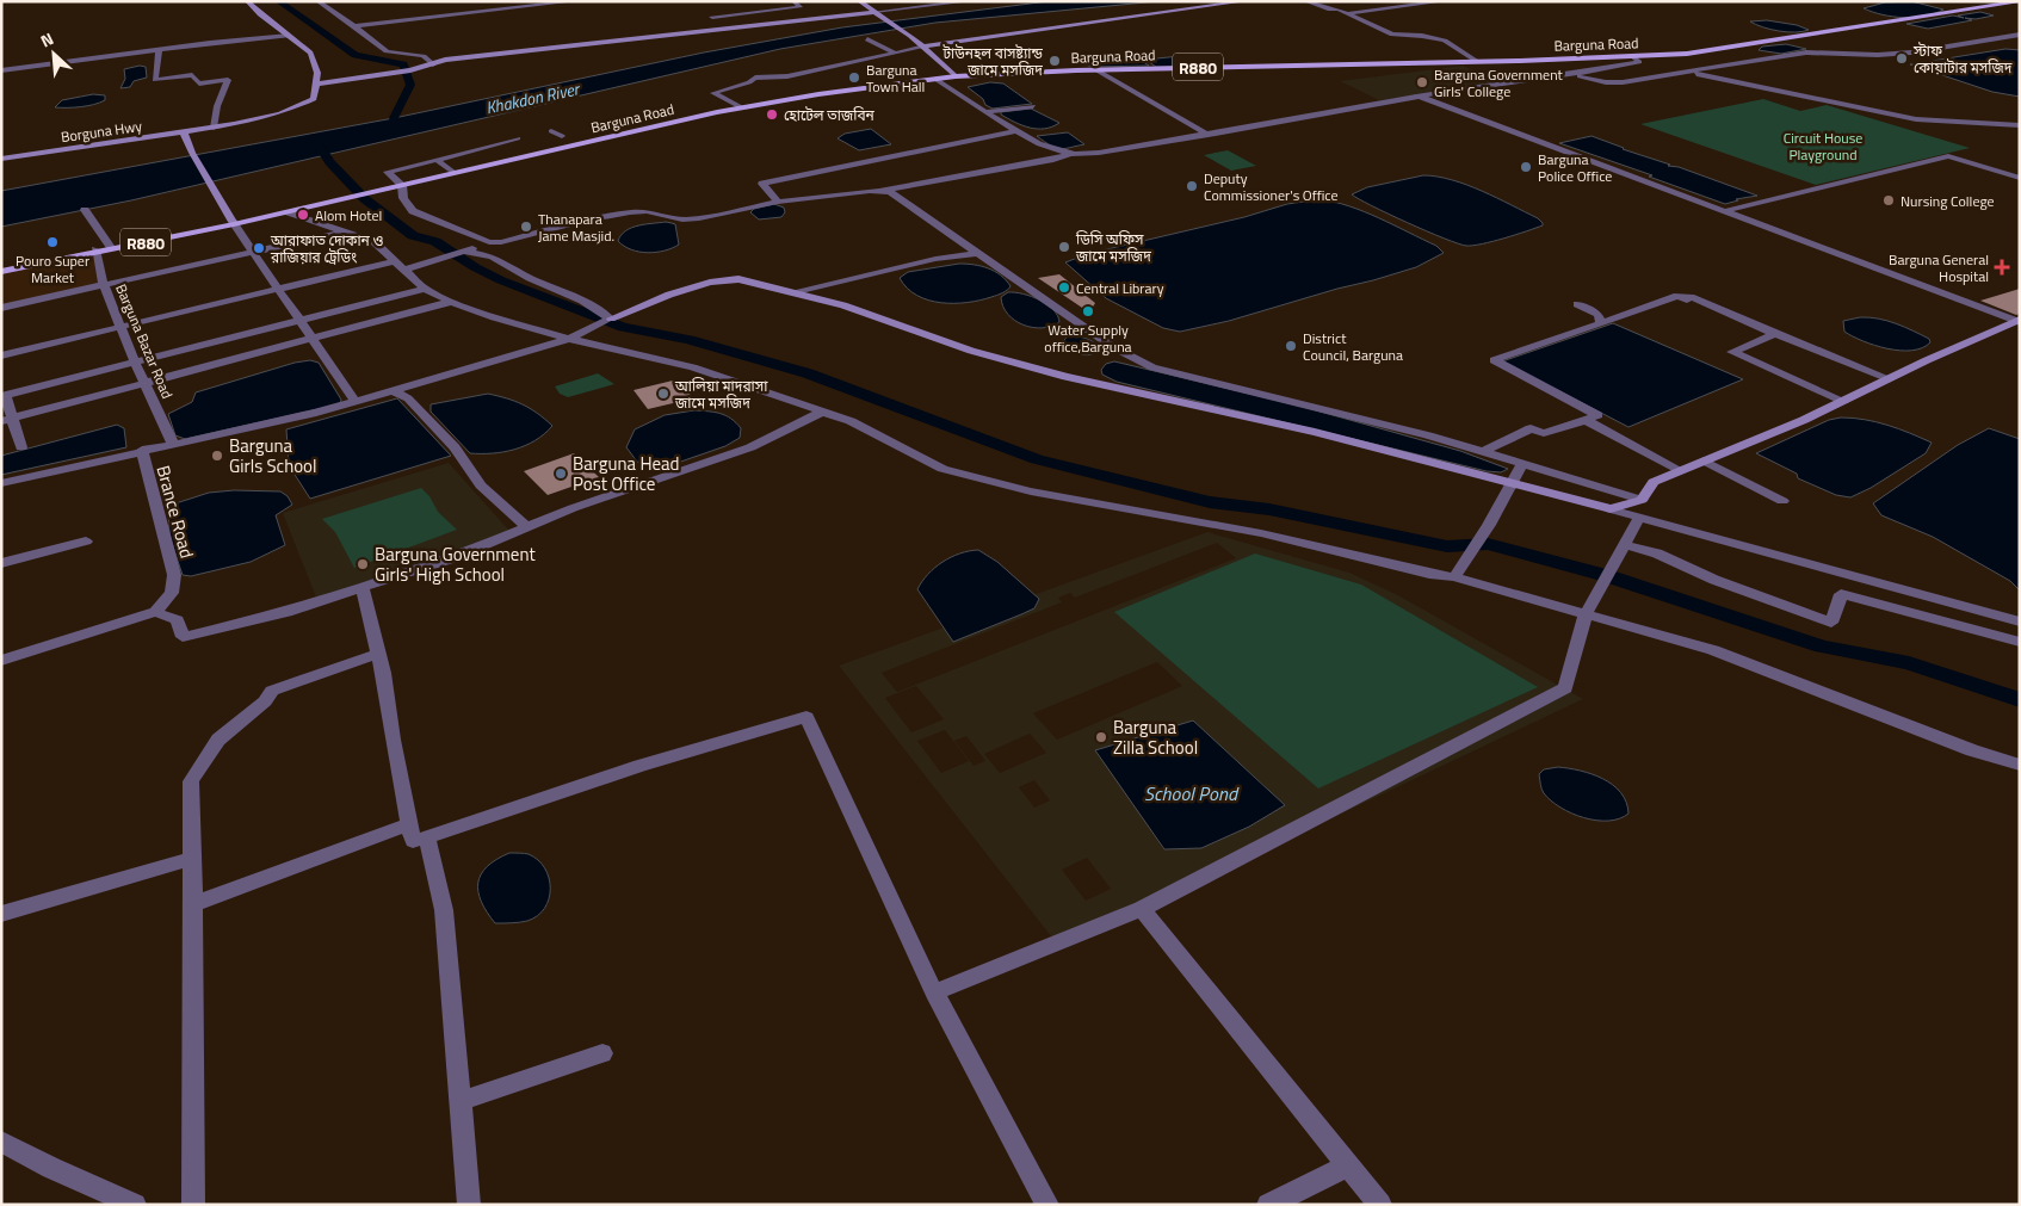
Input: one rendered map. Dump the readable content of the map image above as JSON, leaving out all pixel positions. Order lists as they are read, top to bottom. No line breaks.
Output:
{"streets":{"main road":["Barguna Road","R880"],"street":["Borguna Hwy","Barguna Bazar Road","Brance Road"]},"crossings":[["Barguna Road","Barguna Bazar Road"]],"water":["Khakdon River","School Pond"],"parks":["Circuit House Playground"],"places":{"other":["স্টাফ কোয়াটার মসজিদ","টাউনহল বাসষ্ট্যান্ড জামে মসজিদ","Barguna Town Hall","Barguna Government Girls' College","হোটেল তাজবিন","Barguna Police Office","Deputy Commissioner's Office","Nursing College","Alom Hotel","Thanapara Jame Masjid.","Pouro Super Market","ডিসি অফিস জামে মসজিদ","আরাফাত দোকান ও রাজিয়ার ট্রেডিং","Central Library","Water Supply office,Barguna","District Council, Barguna","আলিয়া মাদরাসা জামে মসজিদ","Barguna Girls School","Barguna Head Post Office","Barguna Government Girls' High School","Barguna Zilla School"],"health":["Barguna General Hospital"]},"north":"top left"}
